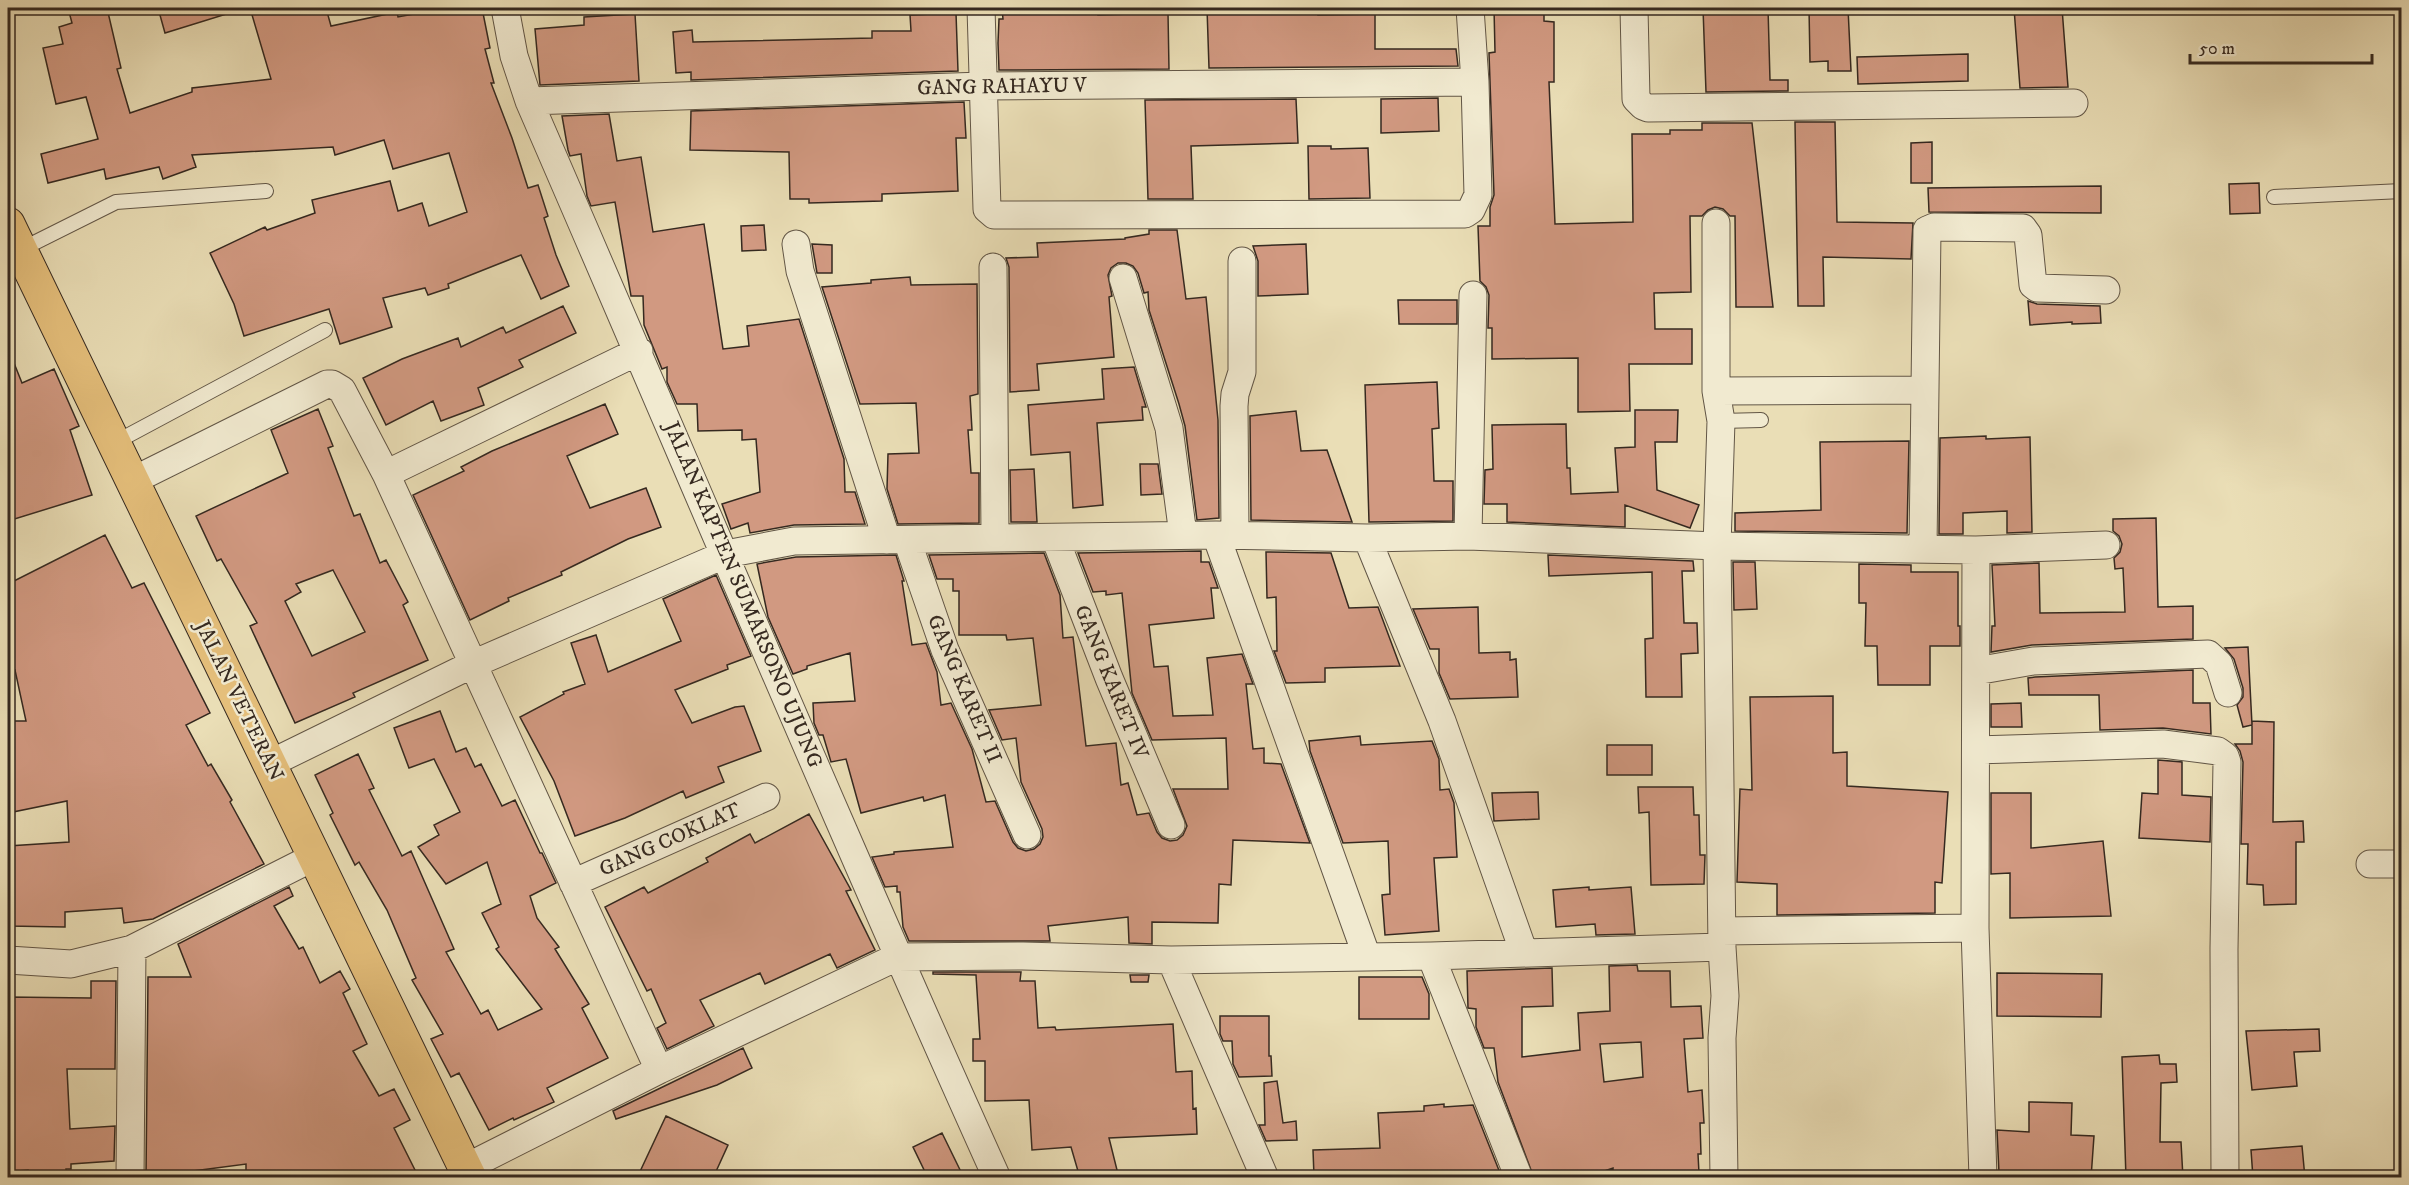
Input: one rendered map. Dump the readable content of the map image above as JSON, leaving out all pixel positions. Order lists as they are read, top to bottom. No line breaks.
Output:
{"streets":{"main road":["JALAN VETERAN"],"street":["GANG RAHAYU V","JALAN KAPTEN SUMARSONO UJUNG","GANG KARET IV","GANG KARET II","GANG COKLAT"]},"crossings":[["GANG RAHAYU V","JALAN KAPTEN SUMARSONO UJUNG"]],"scale_bar":"50 m"}
